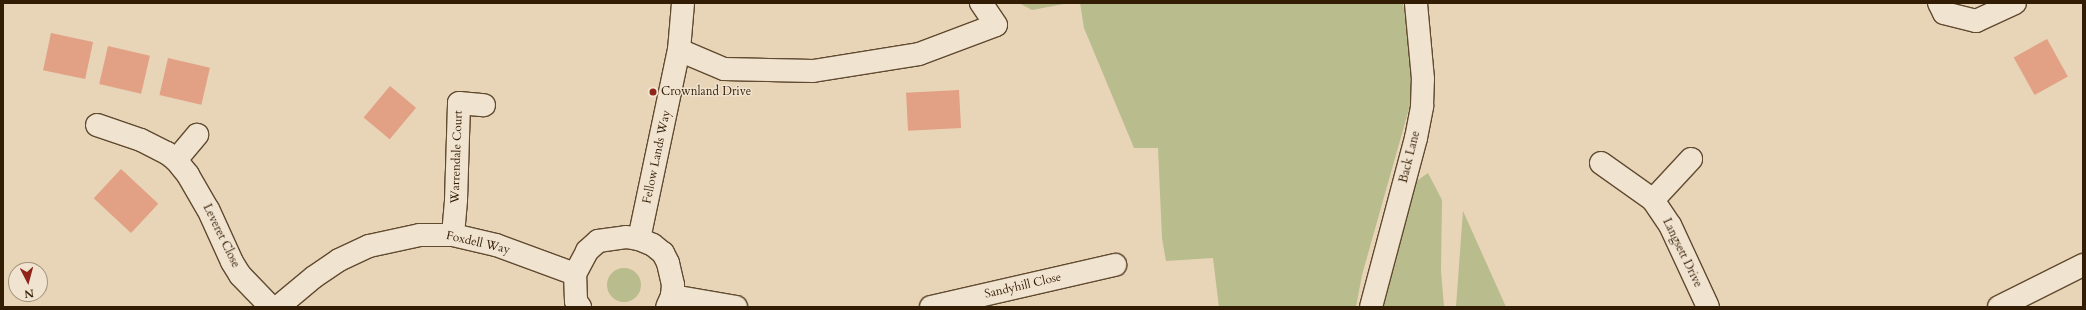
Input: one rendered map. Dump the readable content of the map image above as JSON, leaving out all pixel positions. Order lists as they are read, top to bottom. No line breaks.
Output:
{"streets":{"street":["Warrendale Court","Fellow Lands Way","Back Lane","Leveret Close","Foxdell Way","Langsett Drive","Sandyhill Close"]},"crossings":[["Warrendale Court","Foxdell Way"]],"places":["Crownland Drive"],"north":"bottom"}
